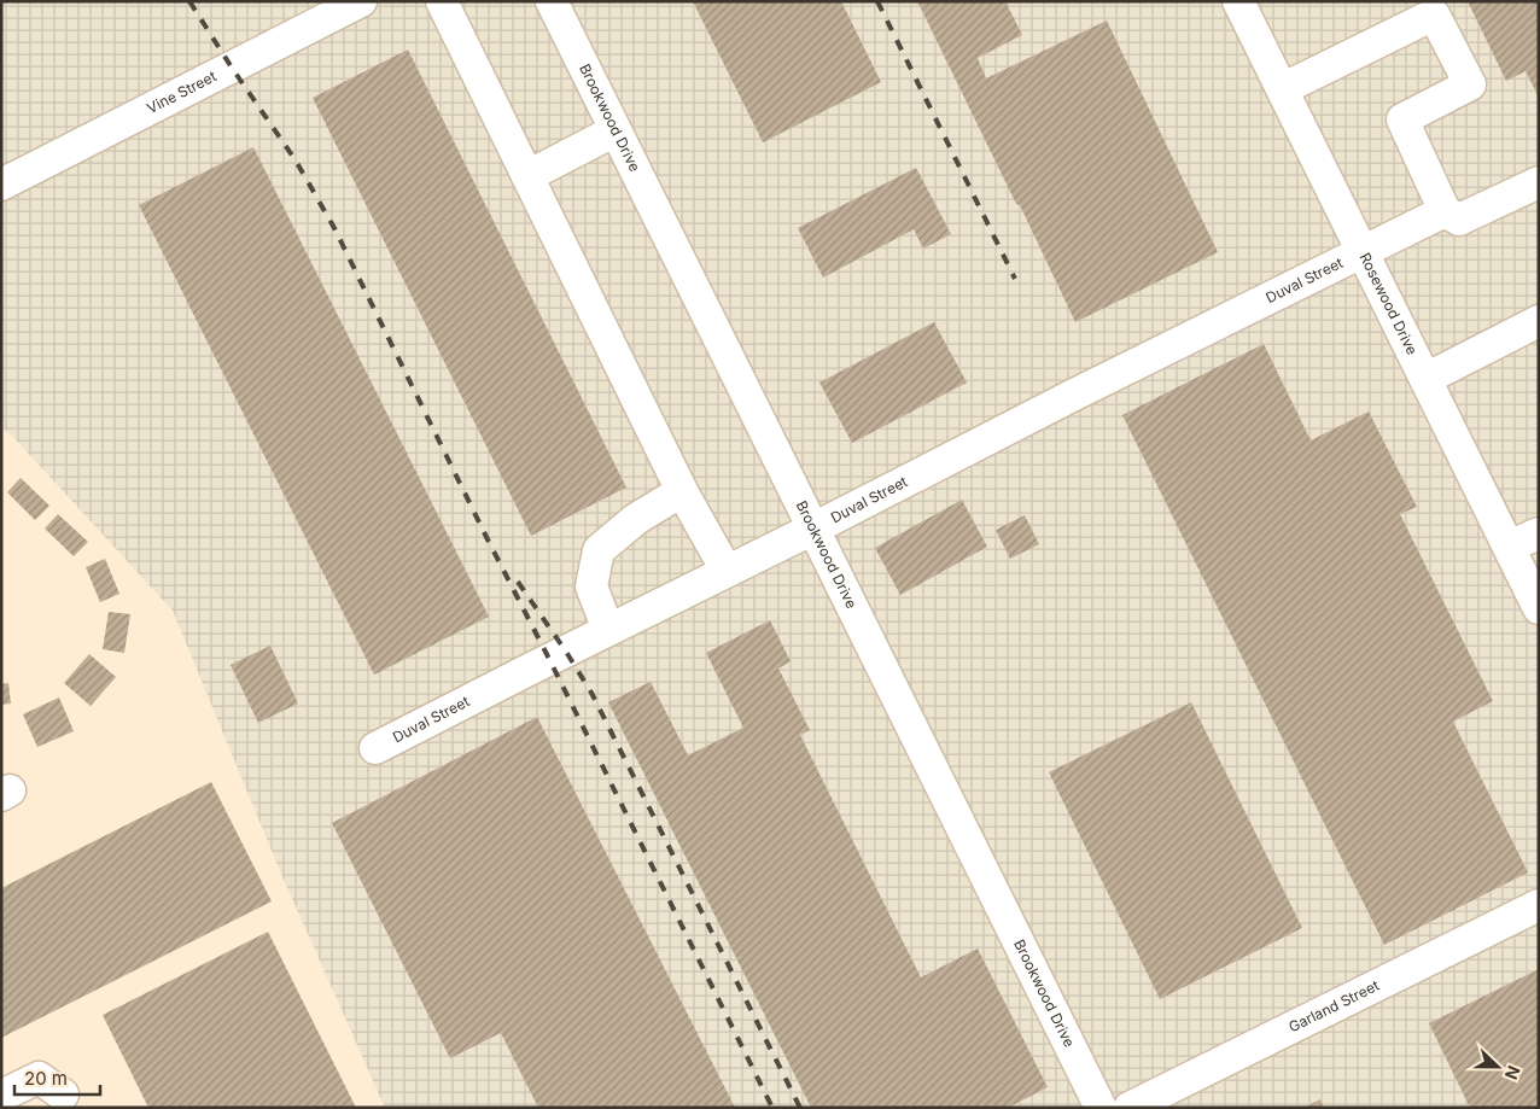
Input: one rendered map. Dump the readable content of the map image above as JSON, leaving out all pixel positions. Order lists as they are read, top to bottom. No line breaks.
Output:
{"streets":{"street":["Vine Street","Brookwood Drive","Duval Street","Rosewood Drive","Garland Street"]},"crossings":[["Brookwood Drive","Duval Street"],["Duval Street","Rosewood Drive"]],"scale_bar":"20 m","north":"right"}
